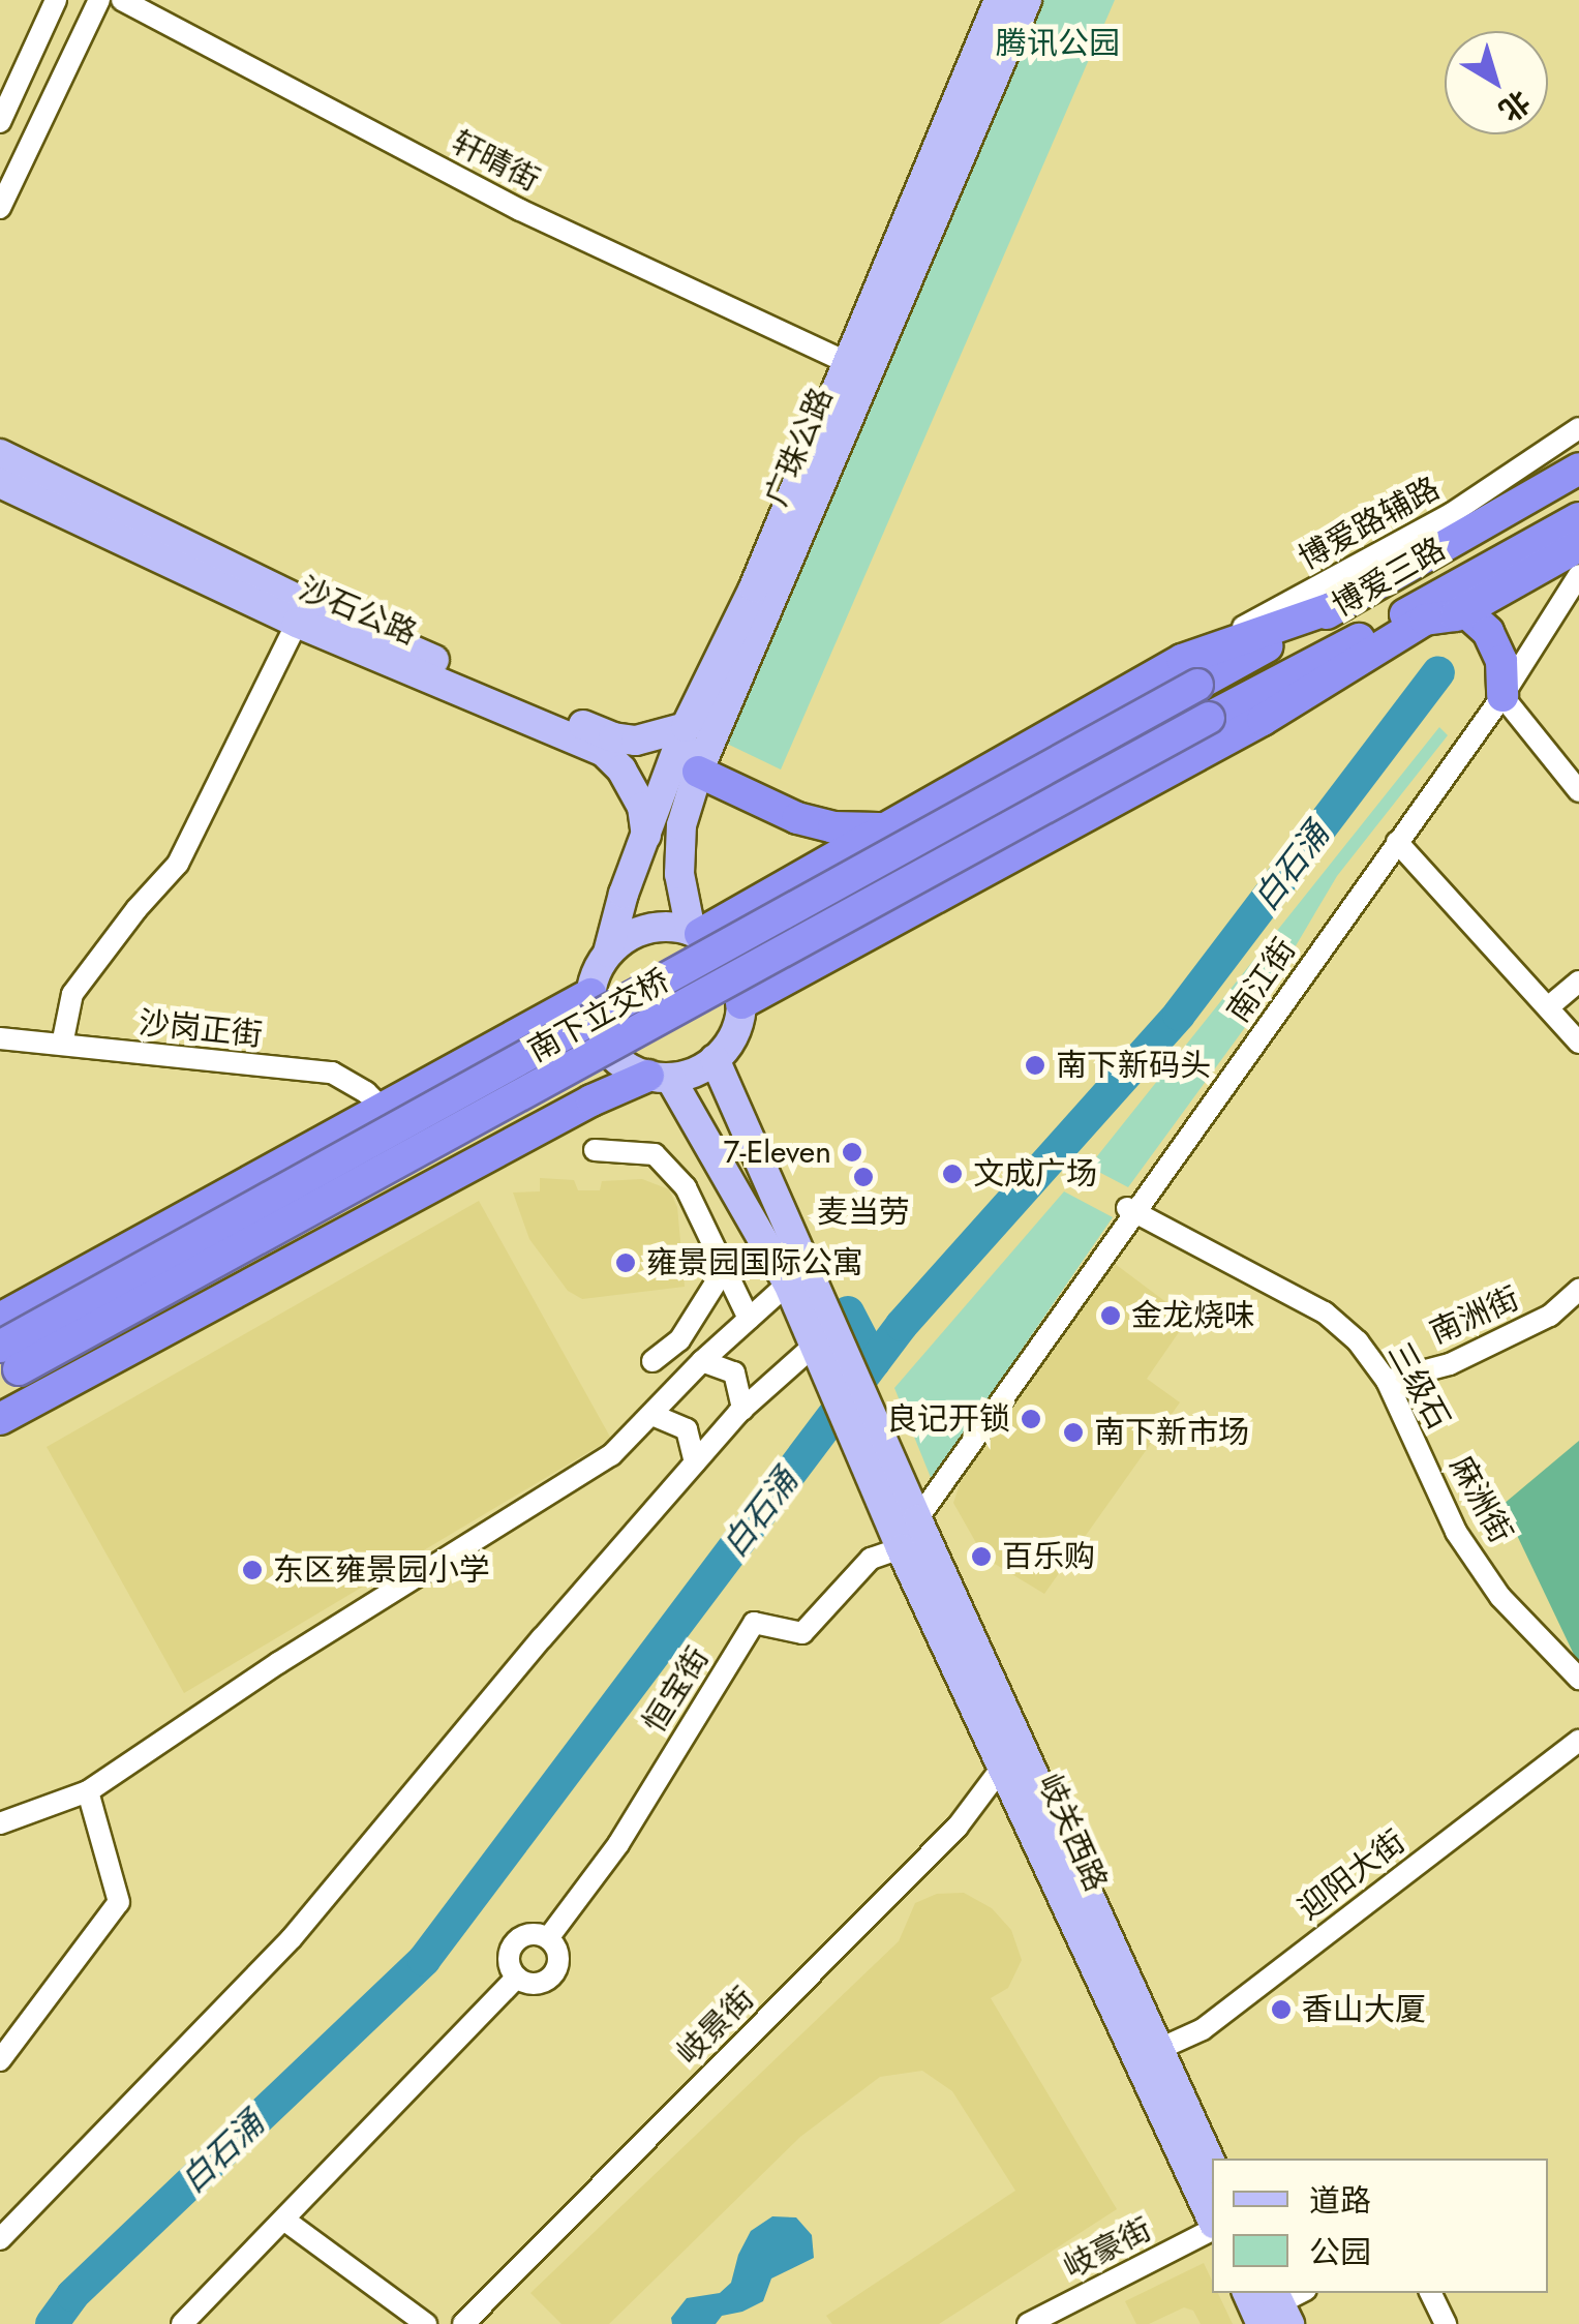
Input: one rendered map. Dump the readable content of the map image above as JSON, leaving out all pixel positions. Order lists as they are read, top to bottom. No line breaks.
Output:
{"streets":{"highway":["博爱三路","南下立交桥"],"main road":["广珠公路","沙石公路","岐关西路"],"street":["轩晴街","博爱路辅路","南江街","沙岗正街","南洲街","三级石","麻洲街","恒宝街","迎阳大街","岐景街","岐豪街"]},"crossings":[["轩晴街","广珠公路"],["广珠公路","沙石公路"],["博爱路辅路","博爱三路"],["博爱路辅路","南下立交桥"],["博爱三路","南下立交桥"],["南江街","三级石"],["南江街","岐关西路"],["南洲街","麻洲街"],["三级石","麻洲街"],["恒宝街","岐关西路"],["岐关西路","迎阳大街"],["岐关西路","岐景街"]],"water":["白石涌"],"parks":["腾讯公园"],"places":["南下新码头","7-Eleven","文成广场","麦当劳","雍景园国际公寓","金龙烧味","良记开锁","南下新市场","百乐购","东区雍景园小学","香山大厦"],"legend":["道路","公园"],"north":"bottom right"}
